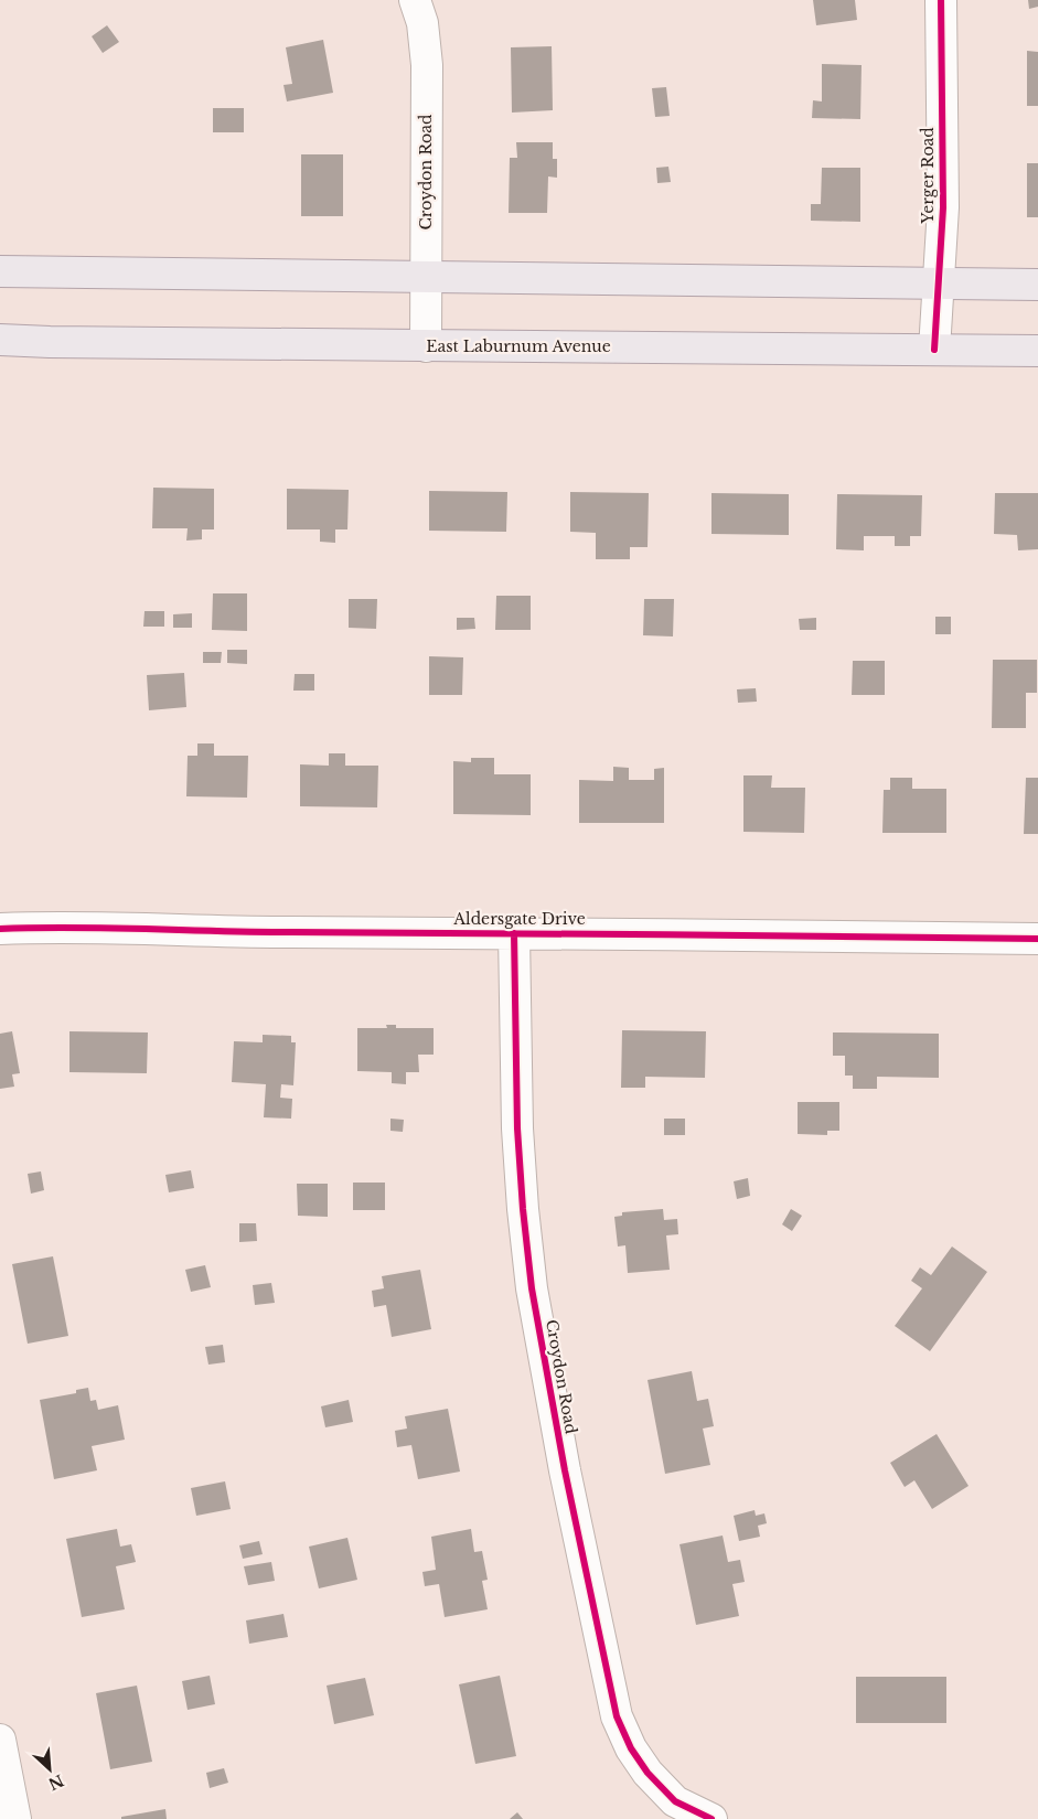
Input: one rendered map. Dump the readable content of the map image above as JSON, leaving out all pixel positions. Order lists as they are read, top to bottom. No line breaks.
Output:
{"streets":{"main road":["East Laburnum Avenue"],"street":["Croydon Road","Yerger Road","Aldersgate Drive"]},"crossings":[["Croydon Road","East Laburnum Avenue"],["Croydon Road","Aldersgate Drive"],["Yerger Road","East Laburnum Avenue"]],"north":"bottom right"}
